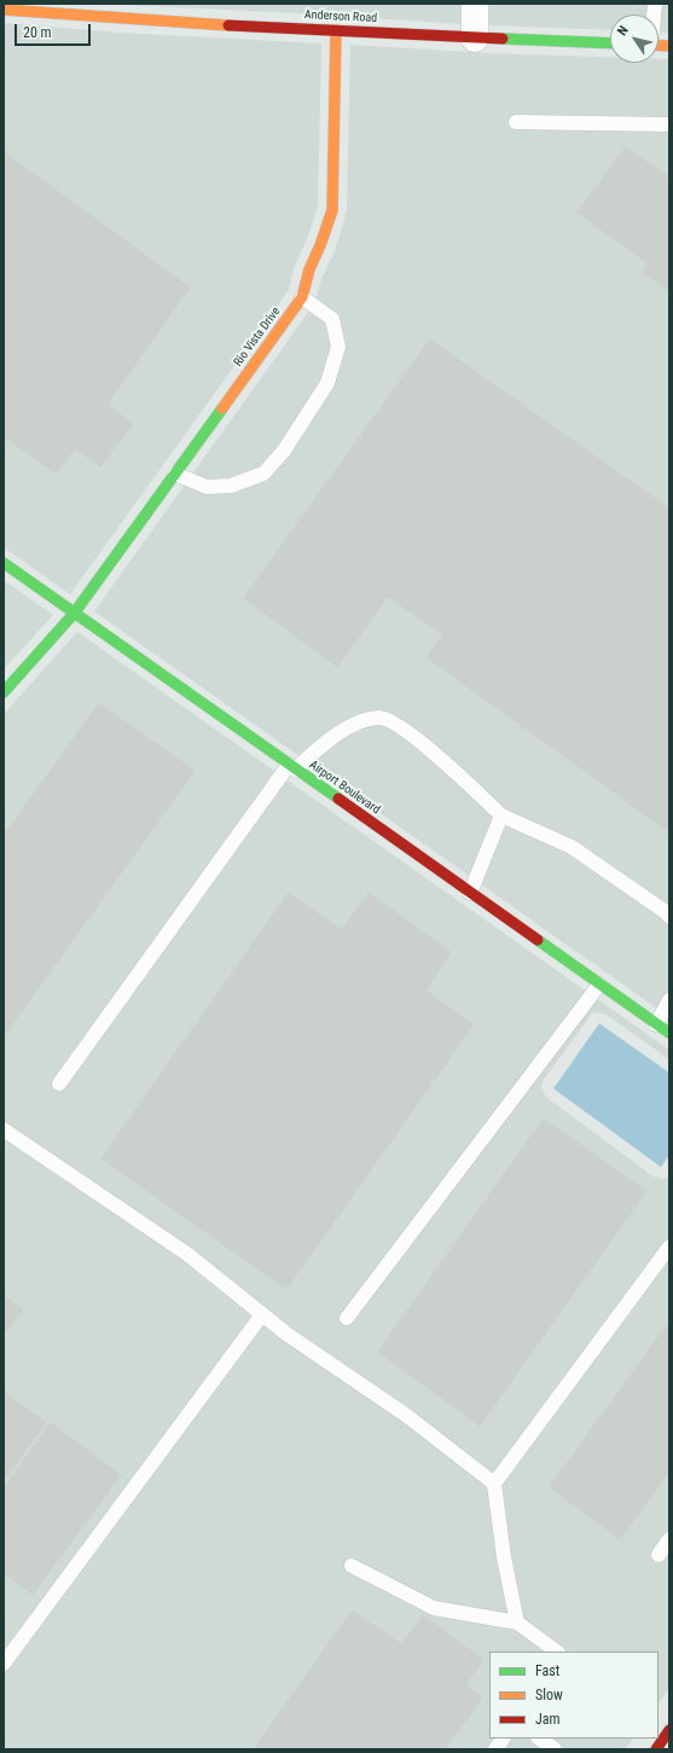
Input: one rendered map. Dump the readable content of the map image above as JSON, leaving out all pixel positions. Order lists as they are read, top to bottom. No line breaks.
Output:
{"streets":{"street":["Anderson Road","Rio Vista Drive","Airport Boulevard"]},"crossings":[["Anderson Road","Rio Vista Drive"],["Rio Vista Drive","Airport Boulevard"]],"legend":["Fast","Slow","Jam"],"scale_bar":"20 m","north":"top left"}
